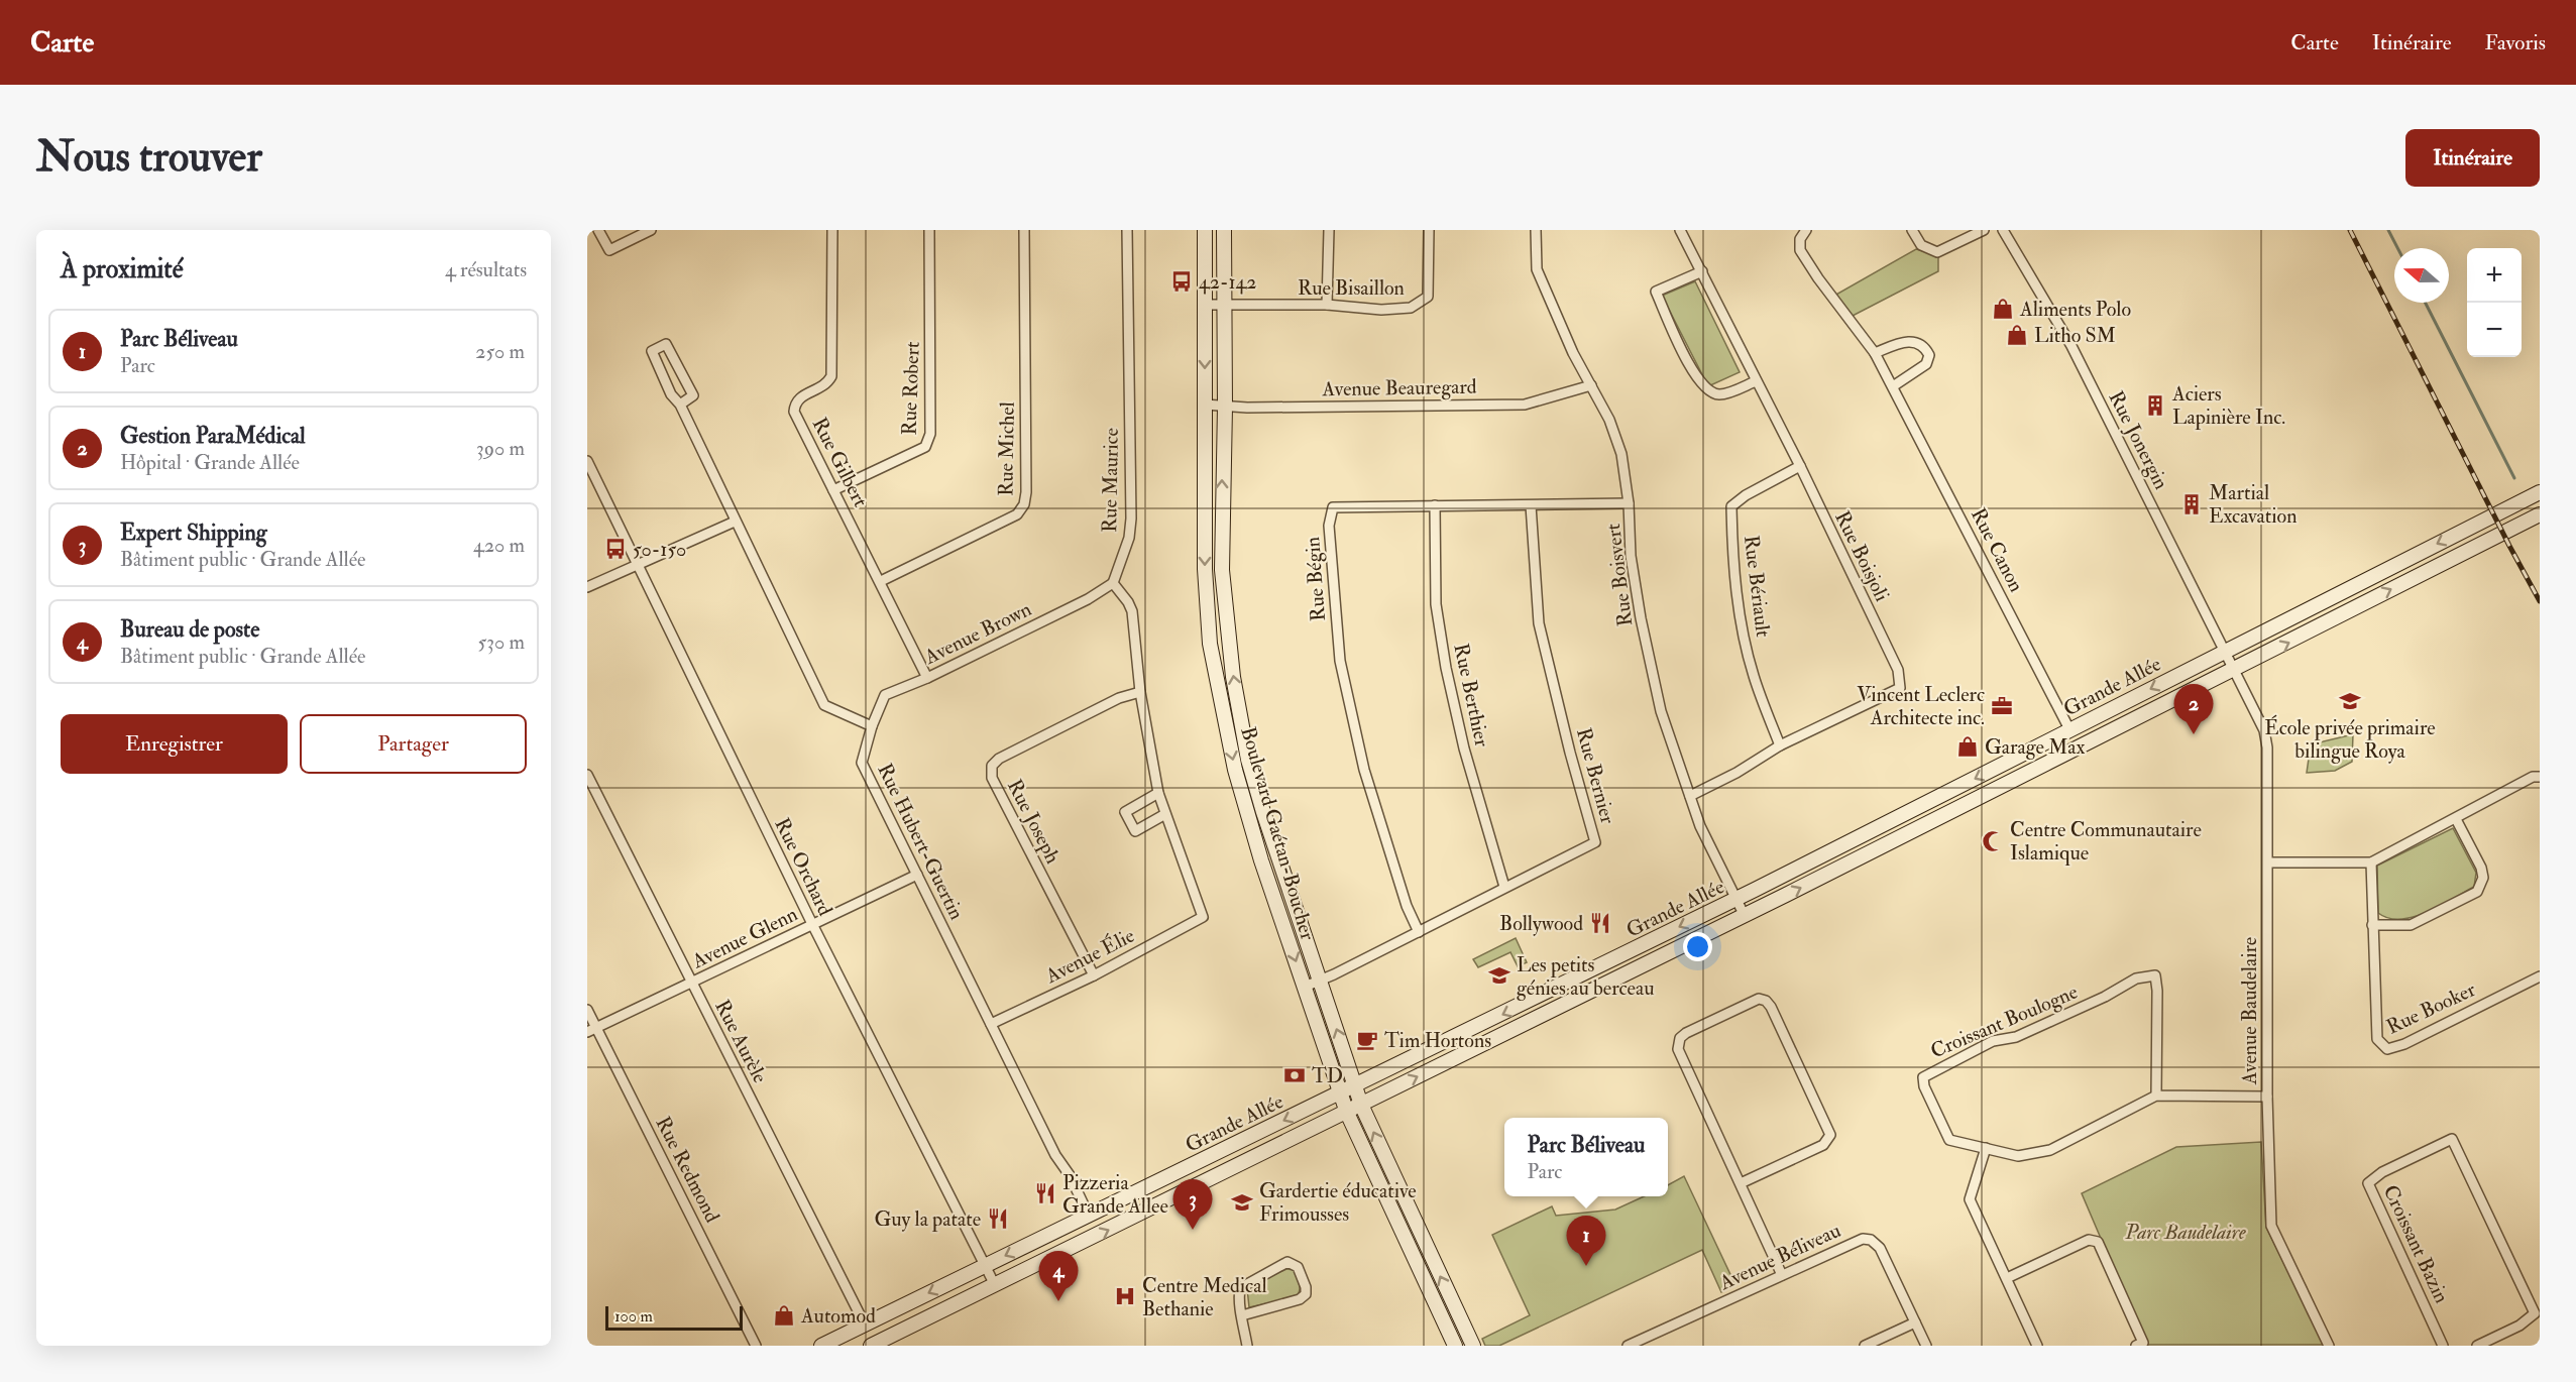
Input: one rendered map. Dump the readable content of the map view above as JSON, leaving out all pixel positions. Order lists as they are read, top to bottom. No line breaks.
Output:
{"streets":{"main road":["Grande Allée","Boulevard Gaétan-Boucher"],"street":["Rue Bisaillon","Avenue Beauregard","Rue Robert","Rue Jonergin","Rue Michel","Rue Gilbert","Rue Maurice","Rue Canon","Rue Boisjoli","Rue Boisvert","Rue Bégin","Rue Bériault","Avenue Brown","Rue Berthier","Rue Bernier","Rue Joseph","Rue Hubert-Guertin","Rue Orchard","Avenue Glenn","Avenue Élie","Rue Booker","Avenue Baudelaire","Croissant Boulogne","Rue Aurèle","Rue Redmond","Croissant Bazin","Avenue Béliveau"]},"crossings":[["Rue Bisaillon","Boulevard Gaétan-Boucher"],["Avenue Beauregard","Rue Boisvert"],["Avenue Beauregard","Boulevard Gaétan-Boucher"],["Rue Robert","Rue Gilbert"],["Rue Jonergin","Grande Allée"],["Rue Jonergin","Avenue Baudelaire"],["Rue Michel","Rue Gilbert"],["Rue Gilbert","Avenue Brown"],["Rue Maurice","Avenue Brown"],["Rue Canon","Grande Allée"],["Rue Boisjoli","Rue Boisvert"],["Rue Boisjoli","Rue Bériault"],["Rue Boisvert","Rue Bégin"],["Rue Boisvert","Grande Allée"],["Rue Bégin","Rue Berthier"],["Rue Bégin","Rue Bernier"],["Avenue Brown","Rue Hubert-Guertin"],["Grande Allée","Boulevard Gaétan-Boucher"],["Grande Allée","Rue Hubert-Guertin"],["Grande Allée","Rue Orchard"],["Grande Allée","Avenue Baudelaire"],["Grande Allée","Rue Aurèle"],["Rue Berthier","Rue Bernier"],["Rue Bernier","Boulevard Gaétan-Boucher"],["Rue Joseph","Avenue Élie"],["Rue Hubert-Guertin","Avenue Glenn"],["Rue Hubert-Guertin","Avenue Élie"],["Rue Orchard","Avenue Glenn"],["Avenue Glenn","Rue Aurèle"],["Avenue Glenn","Rue Redmond"],["Avenue Baudelaire","Croissant Boulogne"]],"parks":["Parc Baudelaire"],"places":{"bus stop":["42-142","50-150"],"shop":["Aliments Polo","Litho SM","Garage Max","Automod"],"building":["Aciers Lapinière Inc.","Martial Excavation"],"school or university":["École privée primaire bilingue Roya","Les petits génies au berceau","Gardertie éducative Frimousses"],"office":["Vincent Leclerc Architecte inc."],"mosque":["Centre Communautaire Islamique"],"restaurant":["Bollywood","Pizzeria Grande Allee","Guy la patate"],"cafe":["Tim Hortons"],"bank":["TD"],"hospital":["Centre Medical Bethanie"]},"scale_bar":"100 m","north":"left","page":{"header":"Carte","nav":["Carte","Itinéraire","Favoris"],"buttons":["Itinéraire",["Enregistrer","Partager"]],"title":"Nous trouver","heading":["À proximité","4 résultats"],"map_buttons":["+","−"],"list":[{"mark":"1","name":"Parc Béliveau","note":"Parc","value":"250 m"},{"mark":"2","name":"Gestion ParaMédical","note":"Hôpital · Grande Allée","value":"390 m"},{"mark":"3","name":"Expert Shipping","note":"Bâtiment public · Grande Allée","value":"420 m"},{"mark":"4","name":"Bureau de poste","note":"Bâtiment public · Grande Allée","value":"530 m"}],"pins":["2","3","1","4"],"popup":["Parc Béliveau","Parc"],"scale":"100 m"}}
